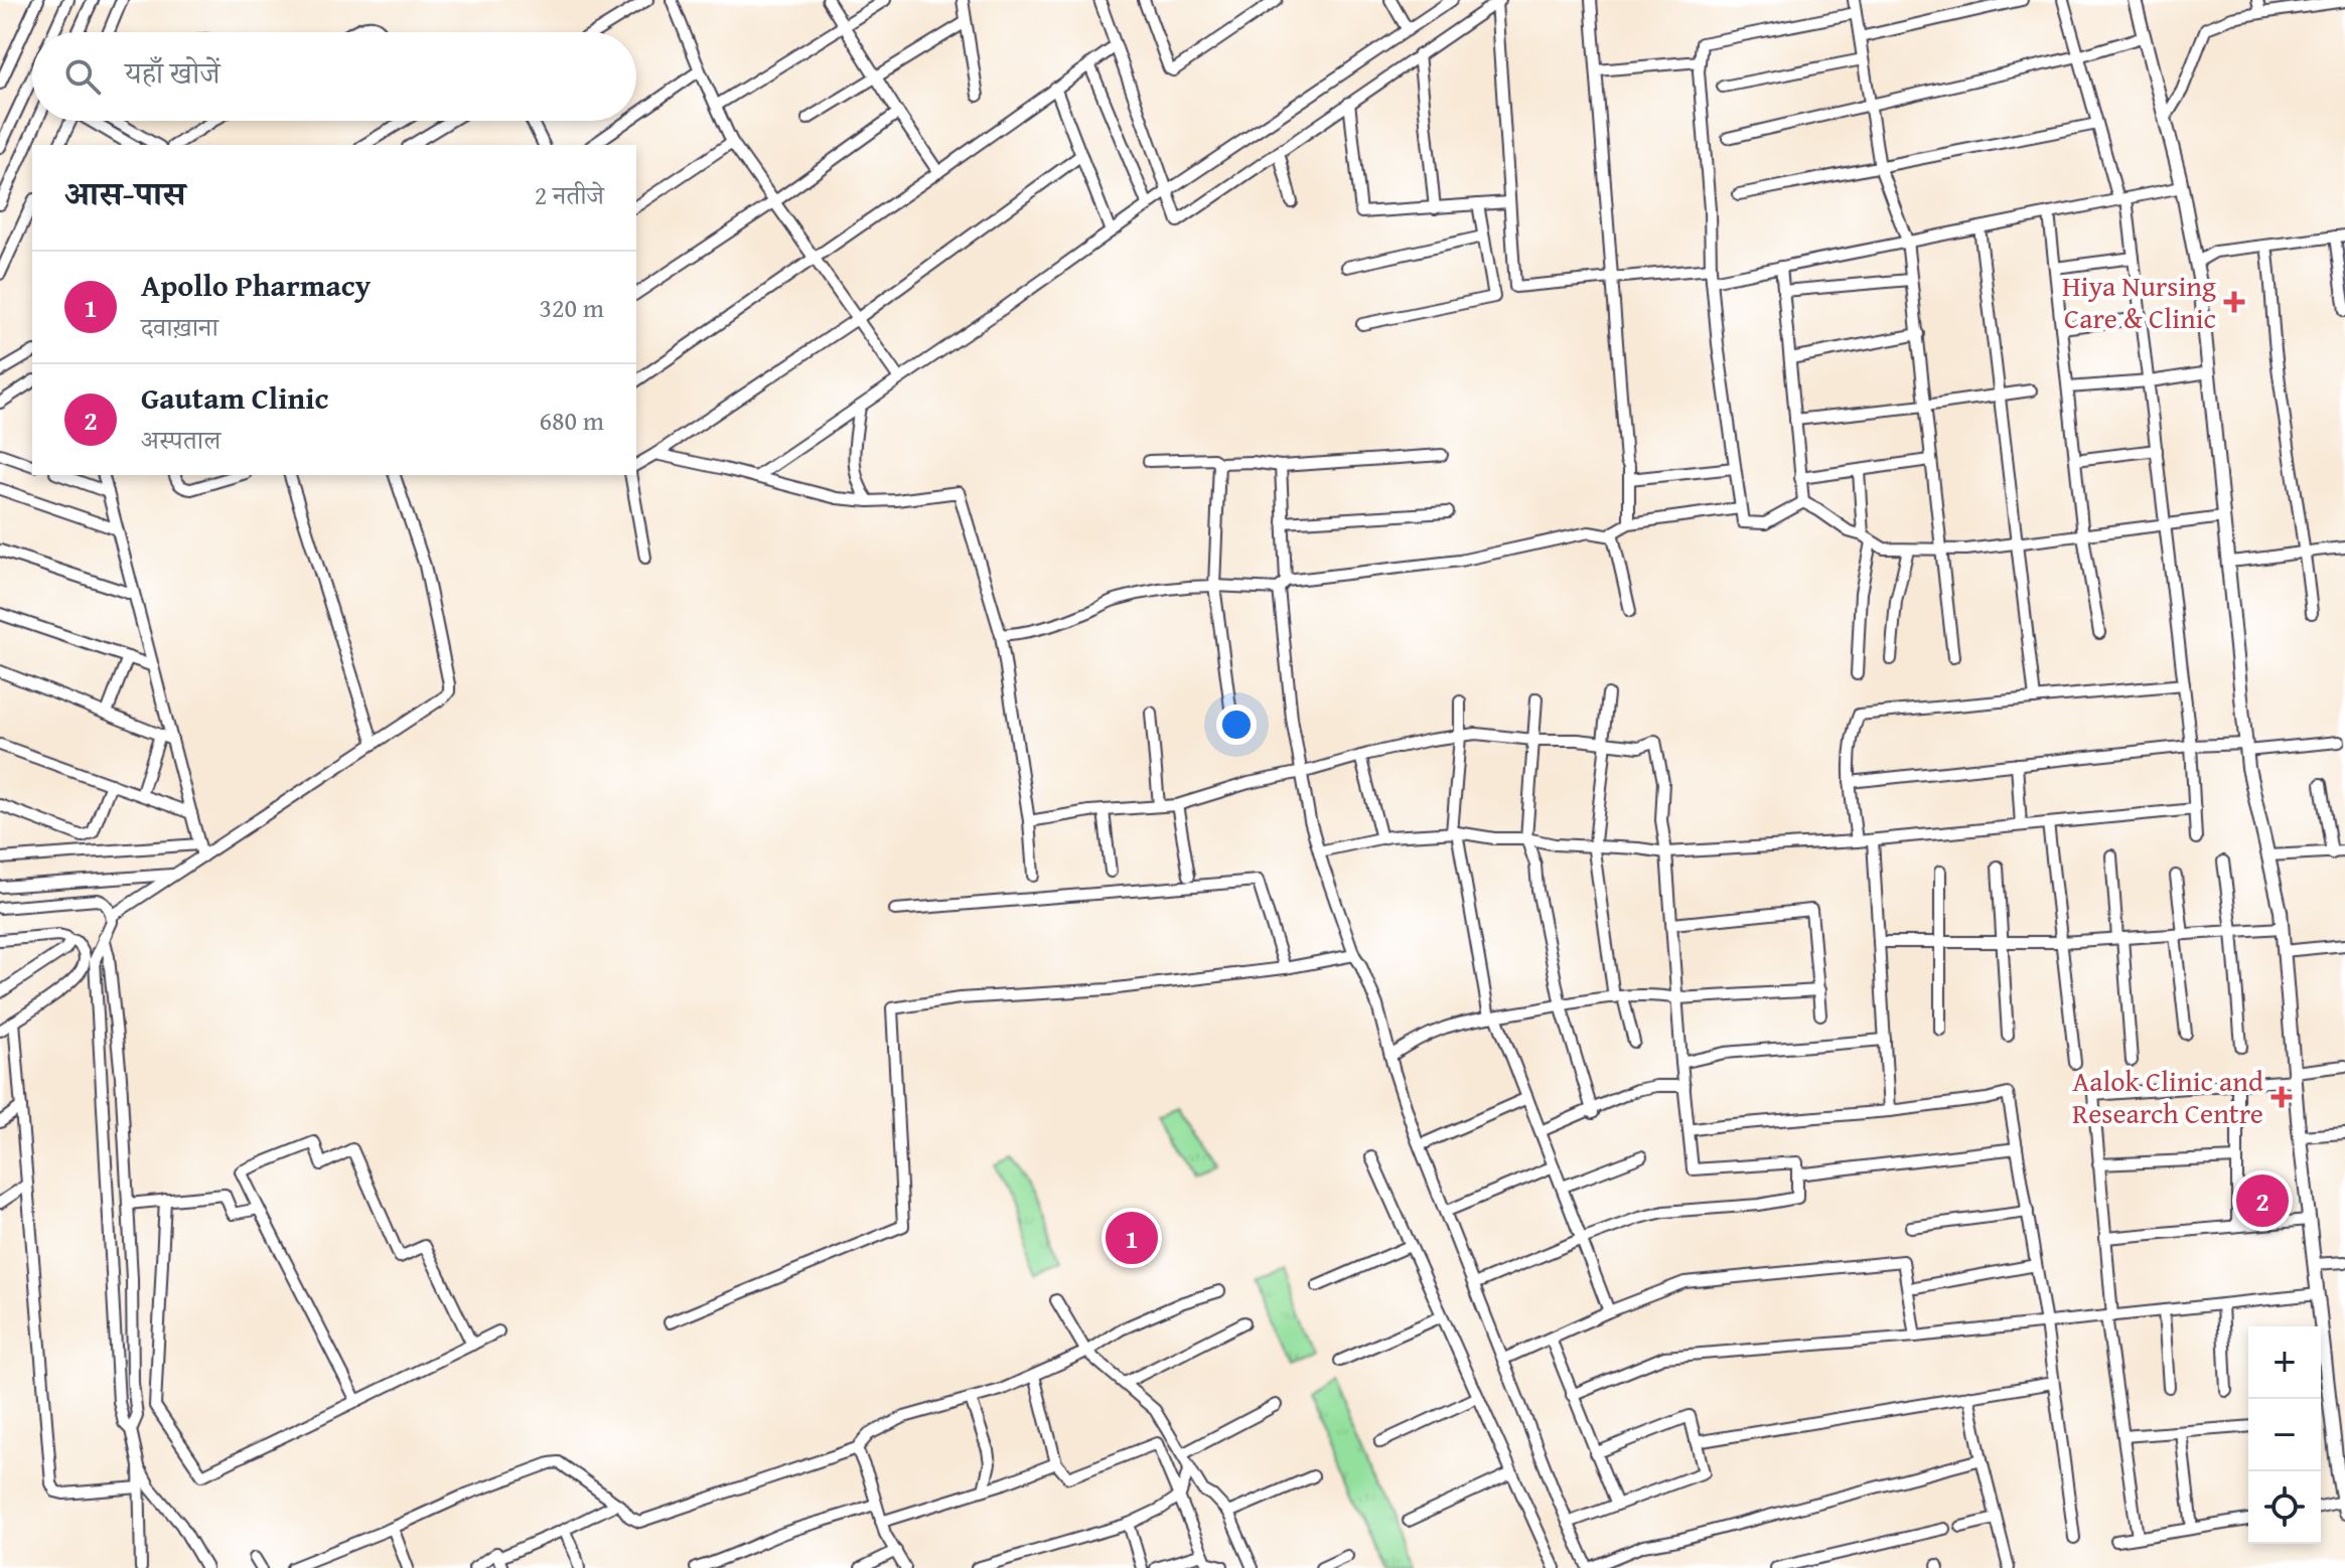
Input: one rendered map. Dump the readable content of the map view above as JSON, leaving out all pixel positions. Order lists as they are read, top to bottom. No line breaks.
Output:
{"places":{"health":["Hiya Nursing Care & Clinic","Aalok Clinic and Research Centre"]},"page":{"search":"यहाँ खोजें","heading":["आस-पास","2 नतीजे"],"list":[{"mark":"1","name":"Apollo Pharmacy","note":"दवाख़ाना","value":"320 m"},{"mark":"2","name":"Gautam Clinic","note":"अस्पताल","value":"680 m"}],"pins":["2","1"],"map_buttons":["+","−"]}}
